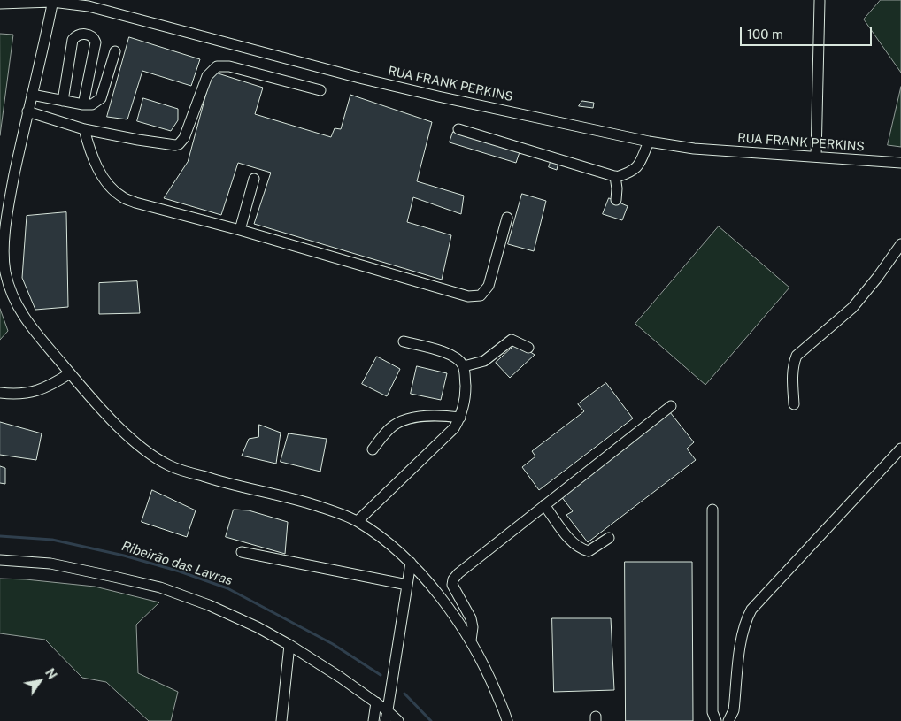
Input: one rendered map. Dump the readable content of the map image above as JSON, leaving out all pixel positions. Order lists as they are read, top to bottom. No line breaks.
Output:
{"streets":{"street":["RUA FRANK PERKINS"]},"water":["Ribeirão das Lavras"],"scale_bar":"100 m","north":"top right"}
